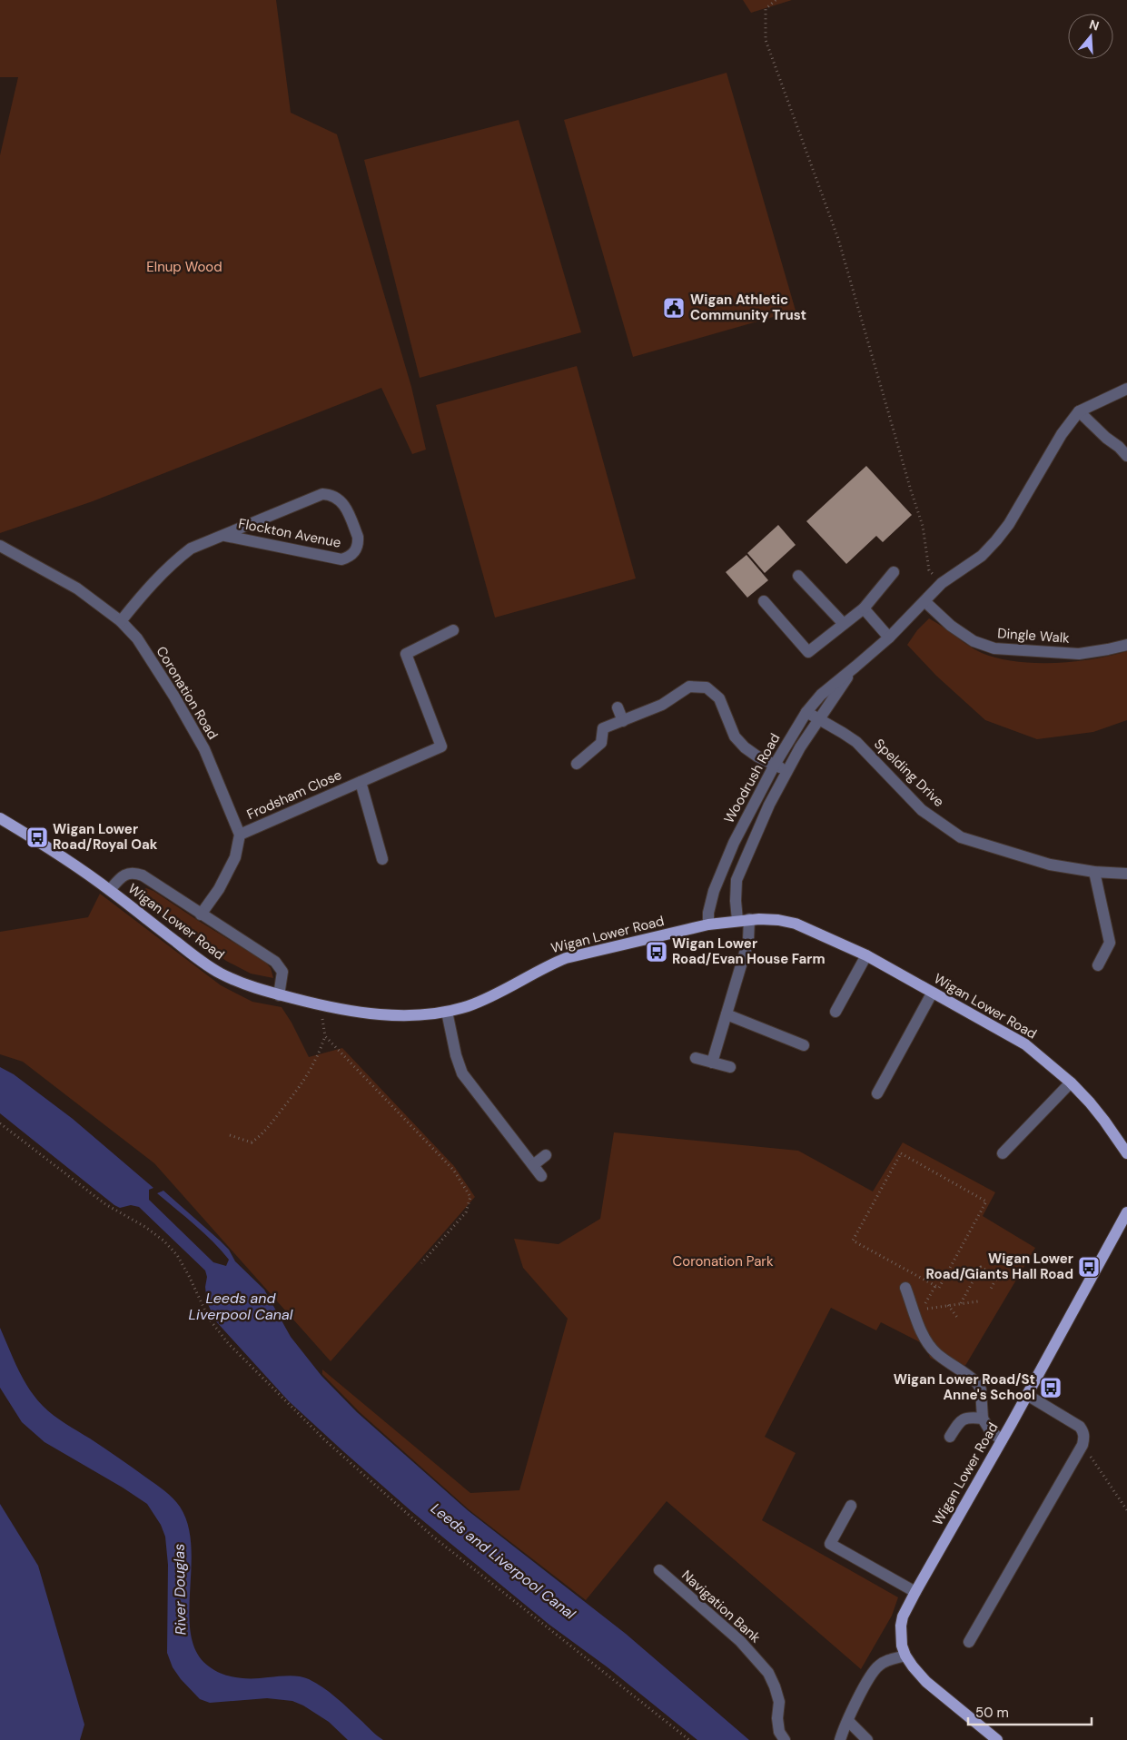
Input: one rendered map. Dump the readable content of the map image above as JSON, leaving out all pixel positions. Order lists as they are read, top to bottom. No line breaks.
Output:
{"streets":{"main road":["Wigan Lower Road"],"street":["Flockton Avenue","Dingle Walk","Coronation Road","Spelding Drive","Woodrush Road","Frodsham Close","Navigation Bank"]},"crossings":[["Flockton Avenue","Coronation Road"],["Dingle Walk","Woodrush Road"],["Coronation Road","Frodsham Close"],["Spelding Drive","Woodrush Road"],["Woodrush Road","Wigan Lower Road"]],"water":["Leeds and Liverpool Canal","River Douglas"],"parks":["Elnup Wood","Coronation Park"],"places":{"public building":["Wigan Athletic Community Trust"],"bus stop":["Wigan Lower Road/Royal Oak","Wigan Lower Road/Evan House Farm","Wigan Lower Road/Giants Hall Road","Wigan Lower Road/St Anne's School"]},"scale_bar":"50 m","north":"top"}
